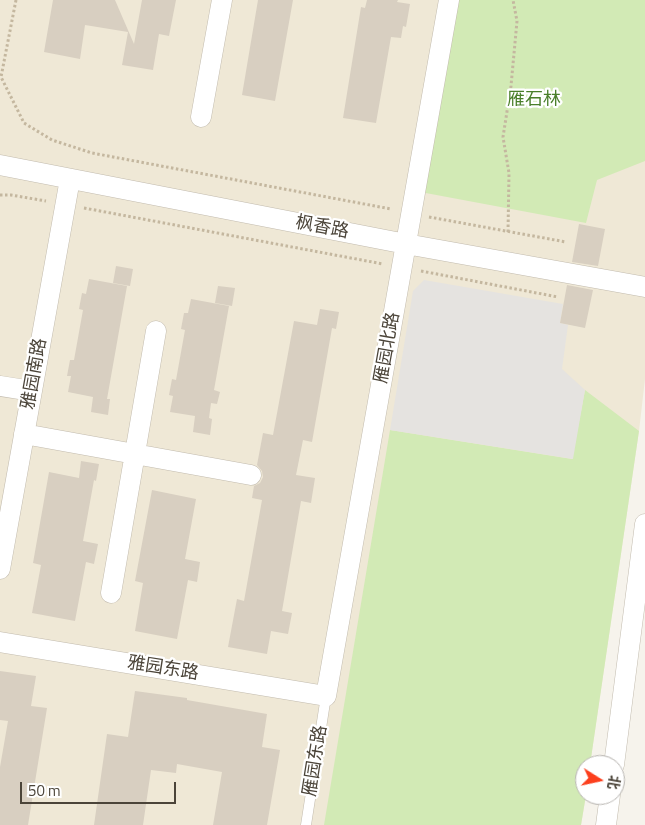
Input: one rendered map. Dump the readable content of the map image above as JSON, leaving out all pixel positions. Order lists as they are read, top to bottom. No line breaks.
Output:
{"streets":{"street":["枫香路","雁园北路","雅园南路","雅园东路"],"lane":["雁园东路"]},"crossings":[["枫香路","雁园北路"],["枫香路","雅园南路"],["雁园北路","雅园东路"],["雁园北路","雁园东路"],["雅园东路","雁园东路"]],"parks":["雁石林"],"scale_bar":"50 m","north":"right"}
